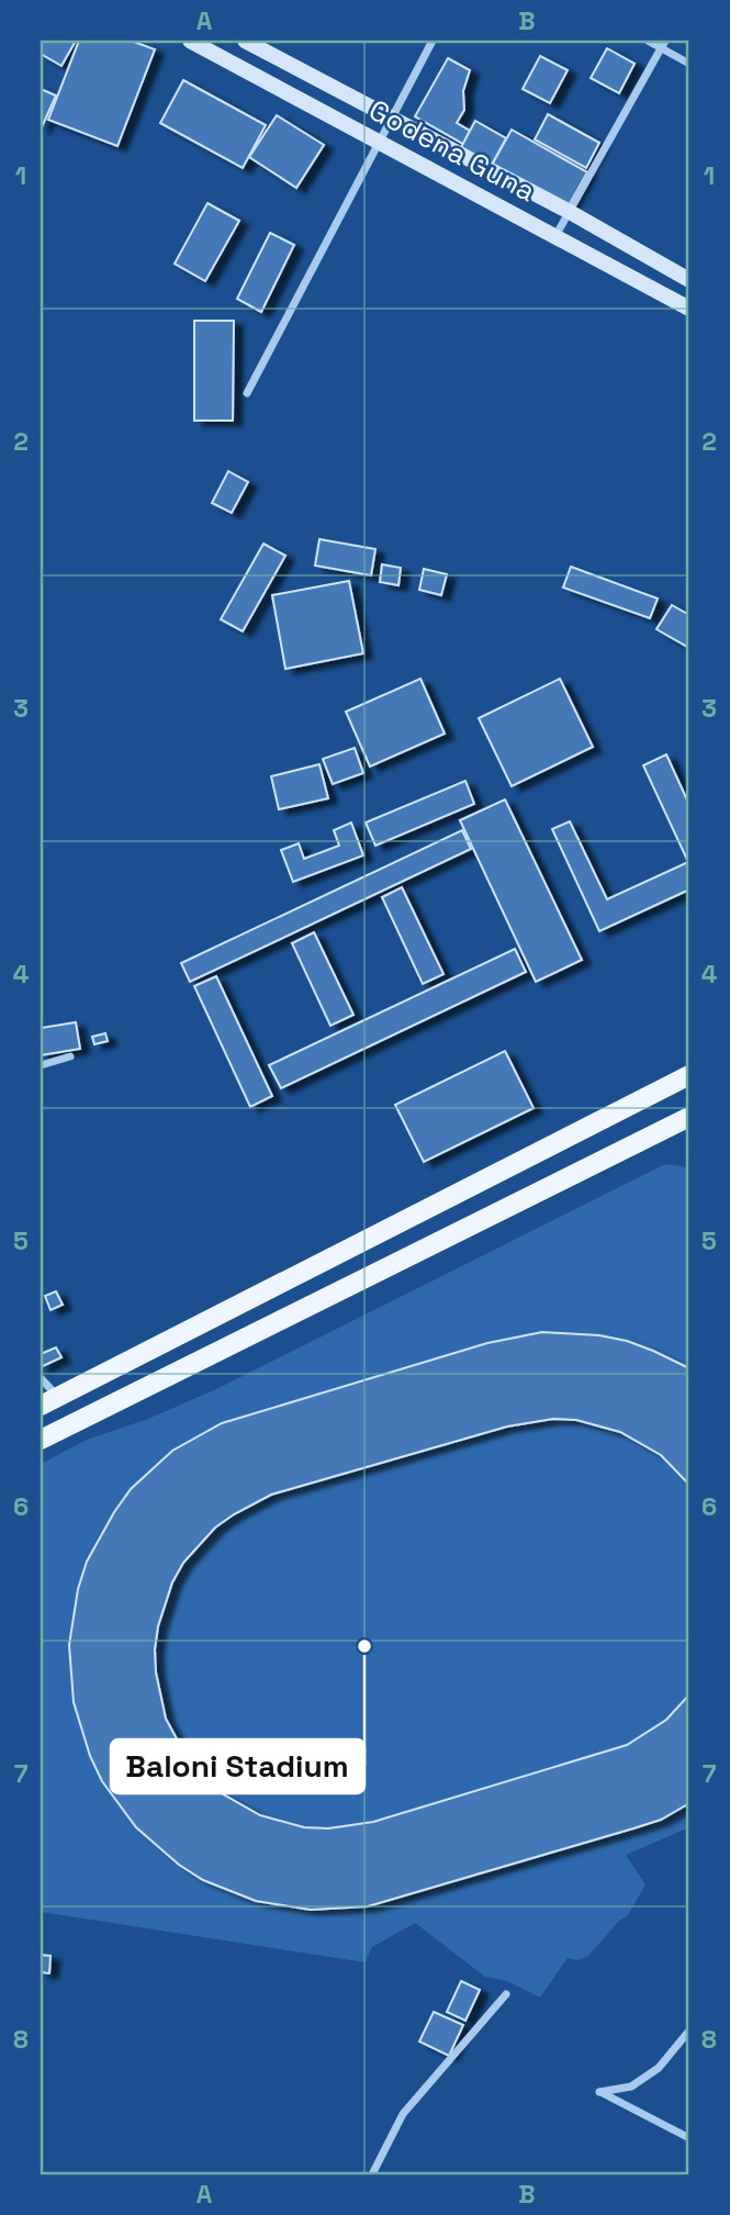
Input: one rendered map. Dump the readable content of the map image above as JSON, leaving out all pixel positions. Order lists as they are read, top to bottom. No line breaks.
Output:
{"streets":{"main road":["Godena Guna"]},"places":["Baloni Stadium"],"grid":{"columns":["A","B"],"rows":["1","2","3","4","5","6","7","8"]}}
